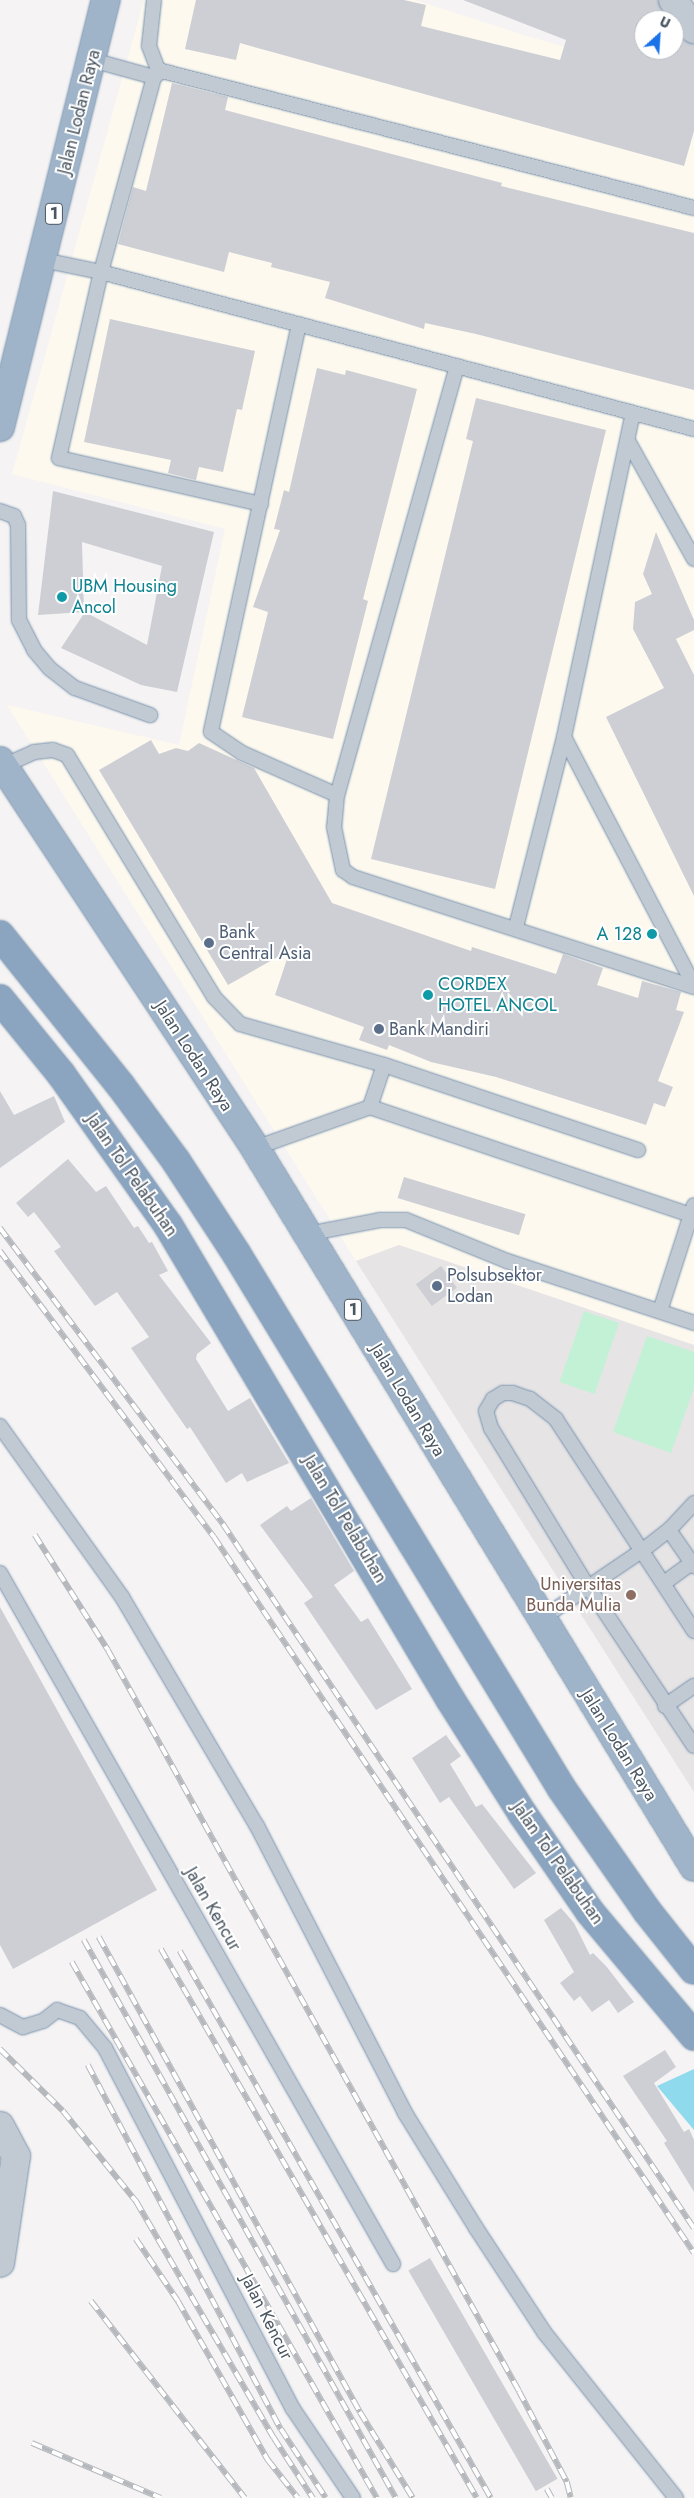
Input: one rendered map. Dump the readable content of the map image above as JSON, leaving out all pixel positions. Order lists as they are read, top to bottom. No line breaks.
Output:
{"streets":{"highway":["Jalan Lodan Raya","1","Jalan Tol Pelabuhan"],"lane":["Jalan Kencur"]},"places":["UBM Housing Ancol","A 128","Bank Central Asia","CORDEX HOTEL ANCOL","Bank Mandiri","Polsubsektor Lodan","Universitas Bunda Mulia"],"north":"top right"}
